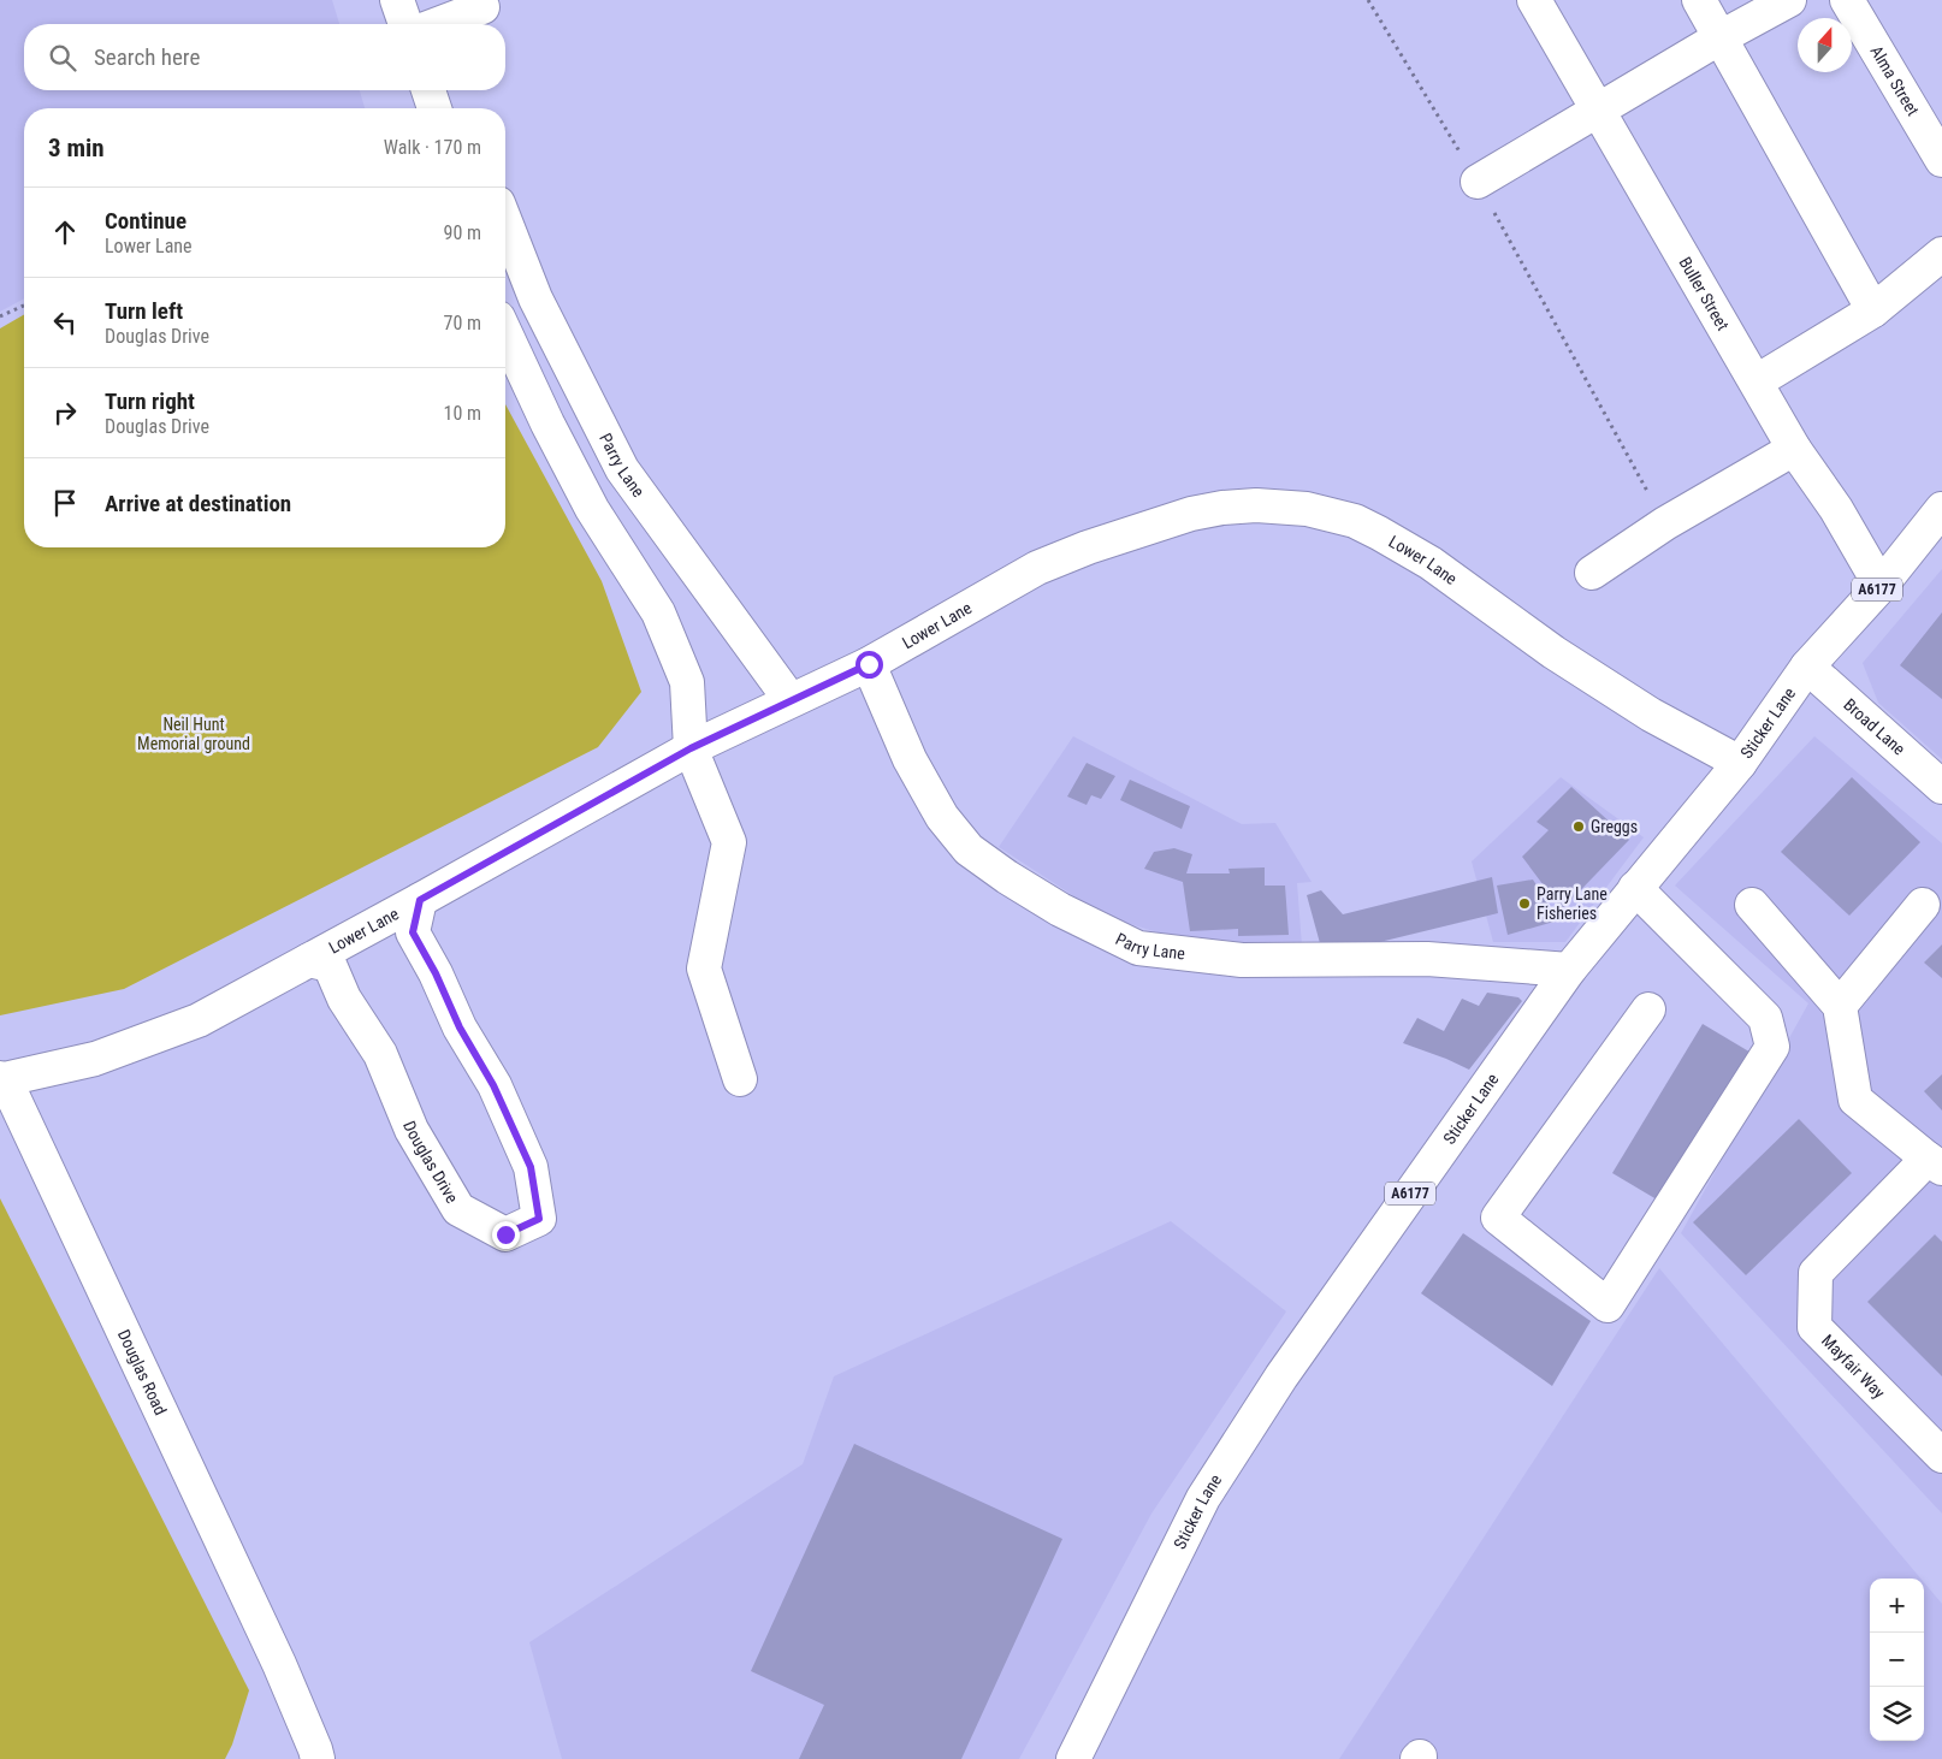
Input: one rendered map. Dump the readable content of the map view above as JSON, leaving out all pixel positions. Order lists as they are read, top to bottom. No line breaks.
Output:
{"streets":{"main road":["Alma Street","Buller Street","Parry Lane","Lower Lane","A6177","Sticker Lane","Broad Lane","Douglas Drive","Mayfair Way","Douglas Road"]},"crossings":[["Buller Street","Sticker Lane"],["Parry Lane","Lower Lane"],["Parry Lane","Sticker Lane"],["Lower Lane","Sticker Lane"],["Lower Lane","Douglas Drive"],["Lower Lane","Douglas Road"],["Sticker Lane","Broad Lane"]],"parks":["Neil Hunt Memorial ground"],"places":["Greggs","Parry Lane Fisheries"],"north":"top","page":{"search":"Search here","heading":["3 min","Walk · 170 m"],"list":[["Continue","Lower Lane","90 m"],["Turn left","Douglas Drive","70 m"],["Turn right","Douglas Drive","10 m"],"Arrive at destination"],"map_buttons":["+","−"]}}
